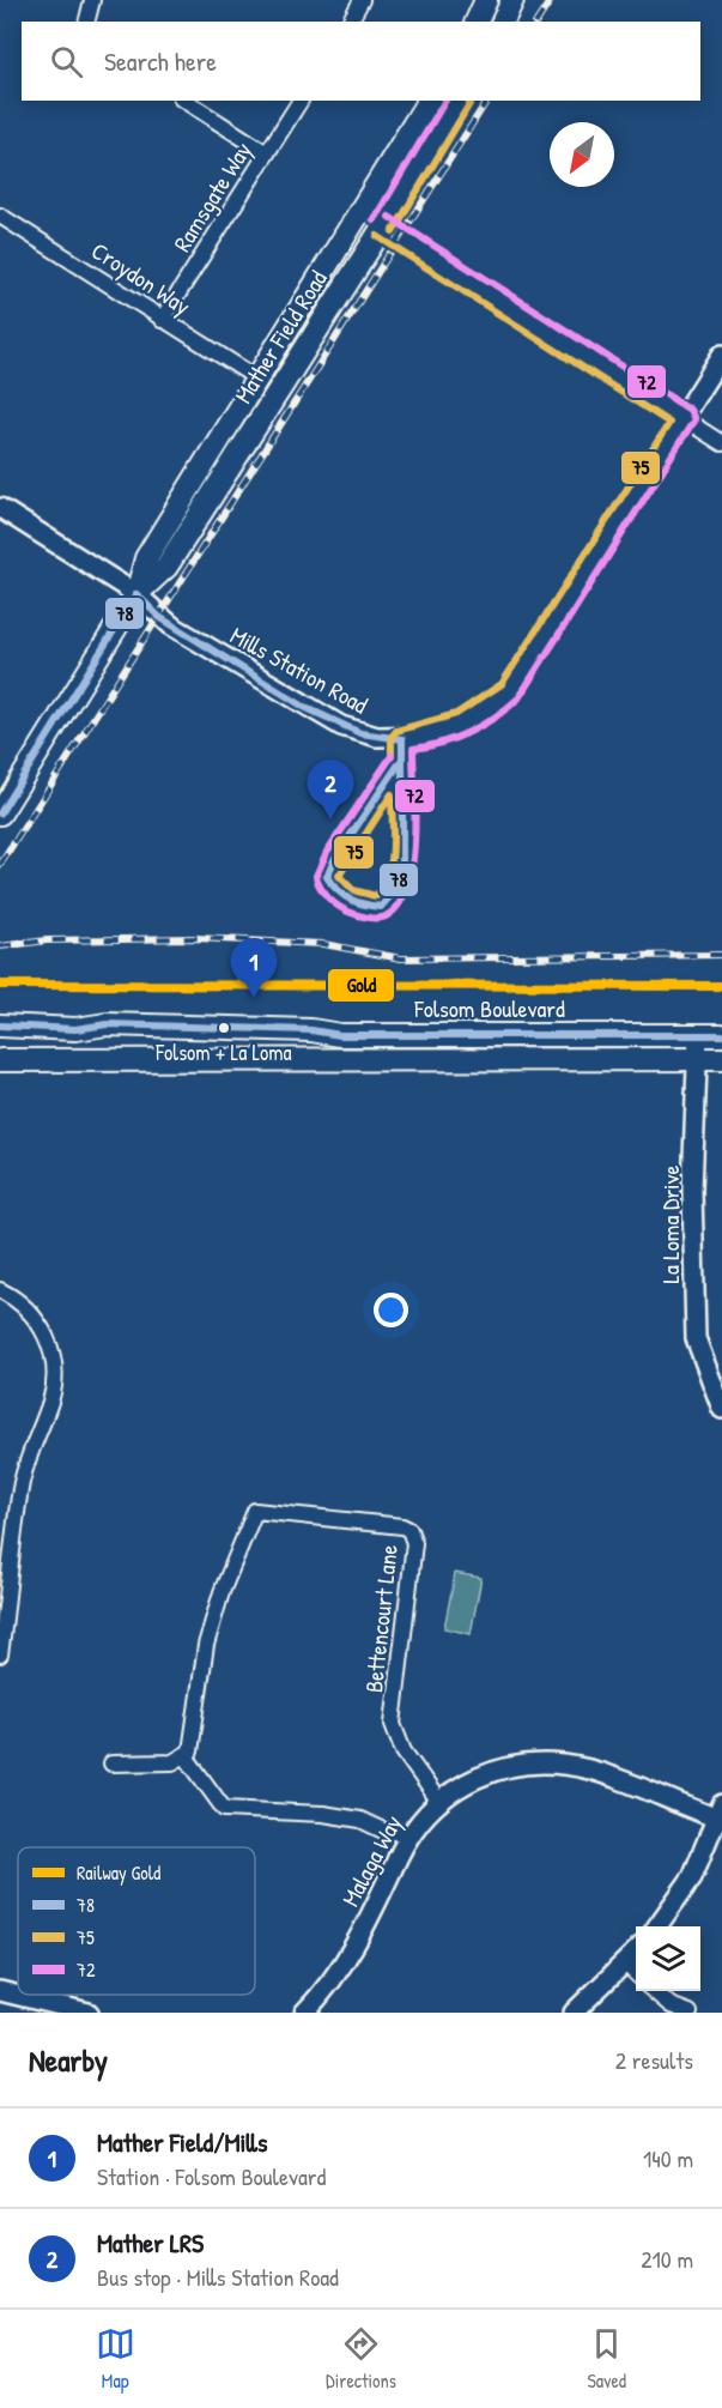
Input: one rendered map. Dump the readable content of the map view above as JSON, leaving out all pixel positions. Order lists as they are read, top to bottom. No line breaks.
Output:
{"streets":{"main road":["Mather Field Road","Folsom Boulevard"],"street":["Ramsgate Way","Croydon Way","Mills Station Road","La Loma Drive","Bettencourt Lane","Malaga Way"]},"crossings":[["Ramsgate Way","Croydon Way"],["Croydon Way","Mather Field Road"],["Mather Field Road","Mills Station Road"],["Folsom Boulevard","La Loma Drive"],["Bettencourt Lane","Malaga Way"]],"places":["Folsom + La Loma"],"lines":["transit line 72","transit line 75","transit line 78","rail line Gold"],"legend":["Railway Gold","78","75","72"],"north":"bottom left","page":{"search":"Search here","pins":["2","1"],"heading":["Nearby","2 results"],"list":[{"mark":"1","name":"Mather Field/Mills","note":"Station · Folsom Boulevard","value":"140 m"},{"mark":"2","name":"Mather LRS","note":"Bus stop · Mills Station Road","value":"210 m"}],"nav":["Map","Directions","Saved"]}}
